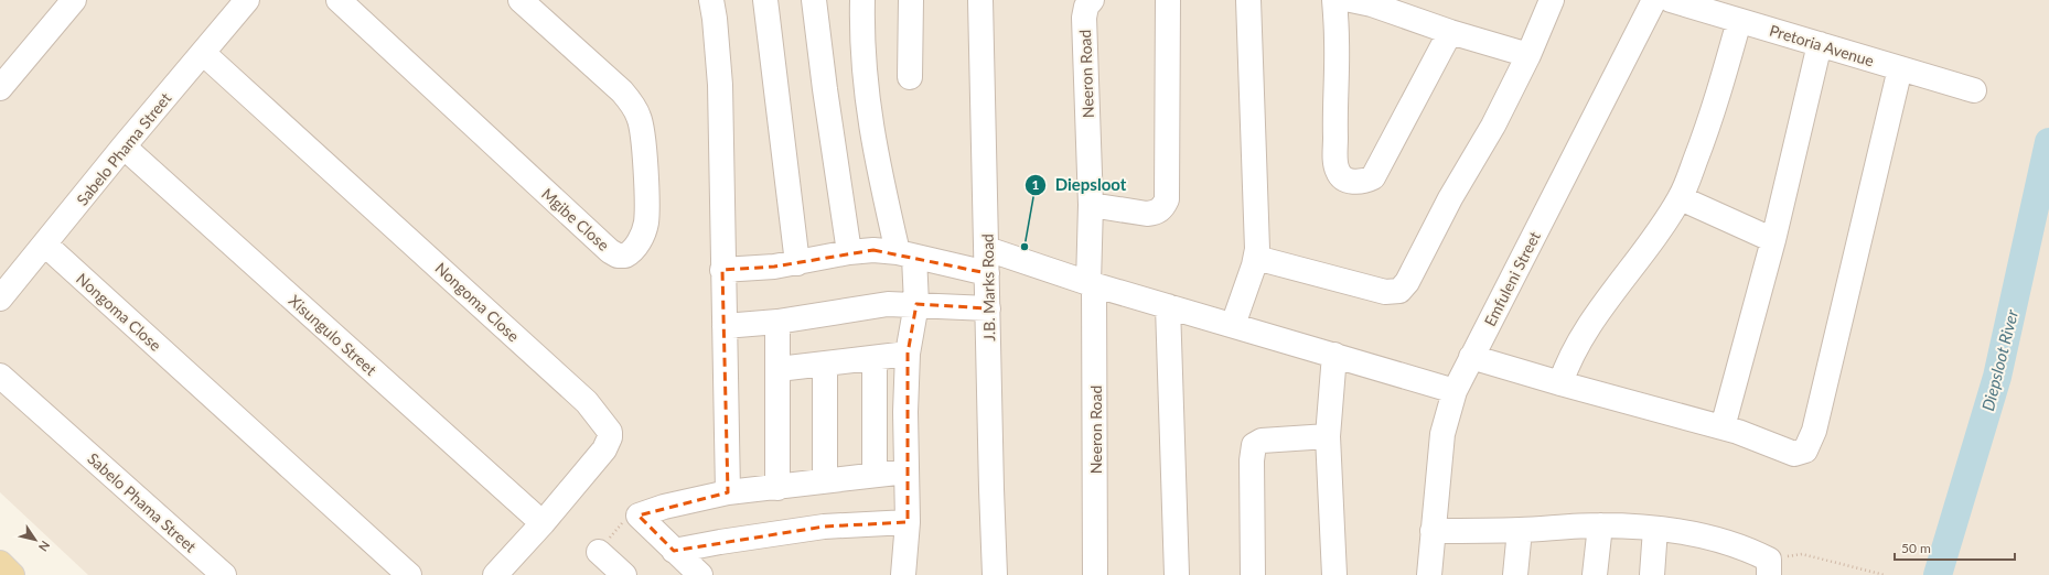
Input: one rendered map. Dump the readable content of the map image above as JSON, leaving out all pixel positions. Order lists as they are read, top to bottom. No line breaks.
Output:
{"streets":{"street":["Pretoria Avenue","Neeron Road","Sabelo Phama Street","Mgibe Close","Emfuleni Street","J.B. Marks Road","Nongoma Close","Xisungulo Street"]},"crossings":[["Sabelo Phama Street","Nongoma Close"],["Sabelo Phama Street","Xisungulo Street"],["Nongoma Close","Xisungulo Street"]],"water":["Diepsloot River"],"places":["Diepsloot"],"scale_bar":"50 m","north":"bottom right"}
